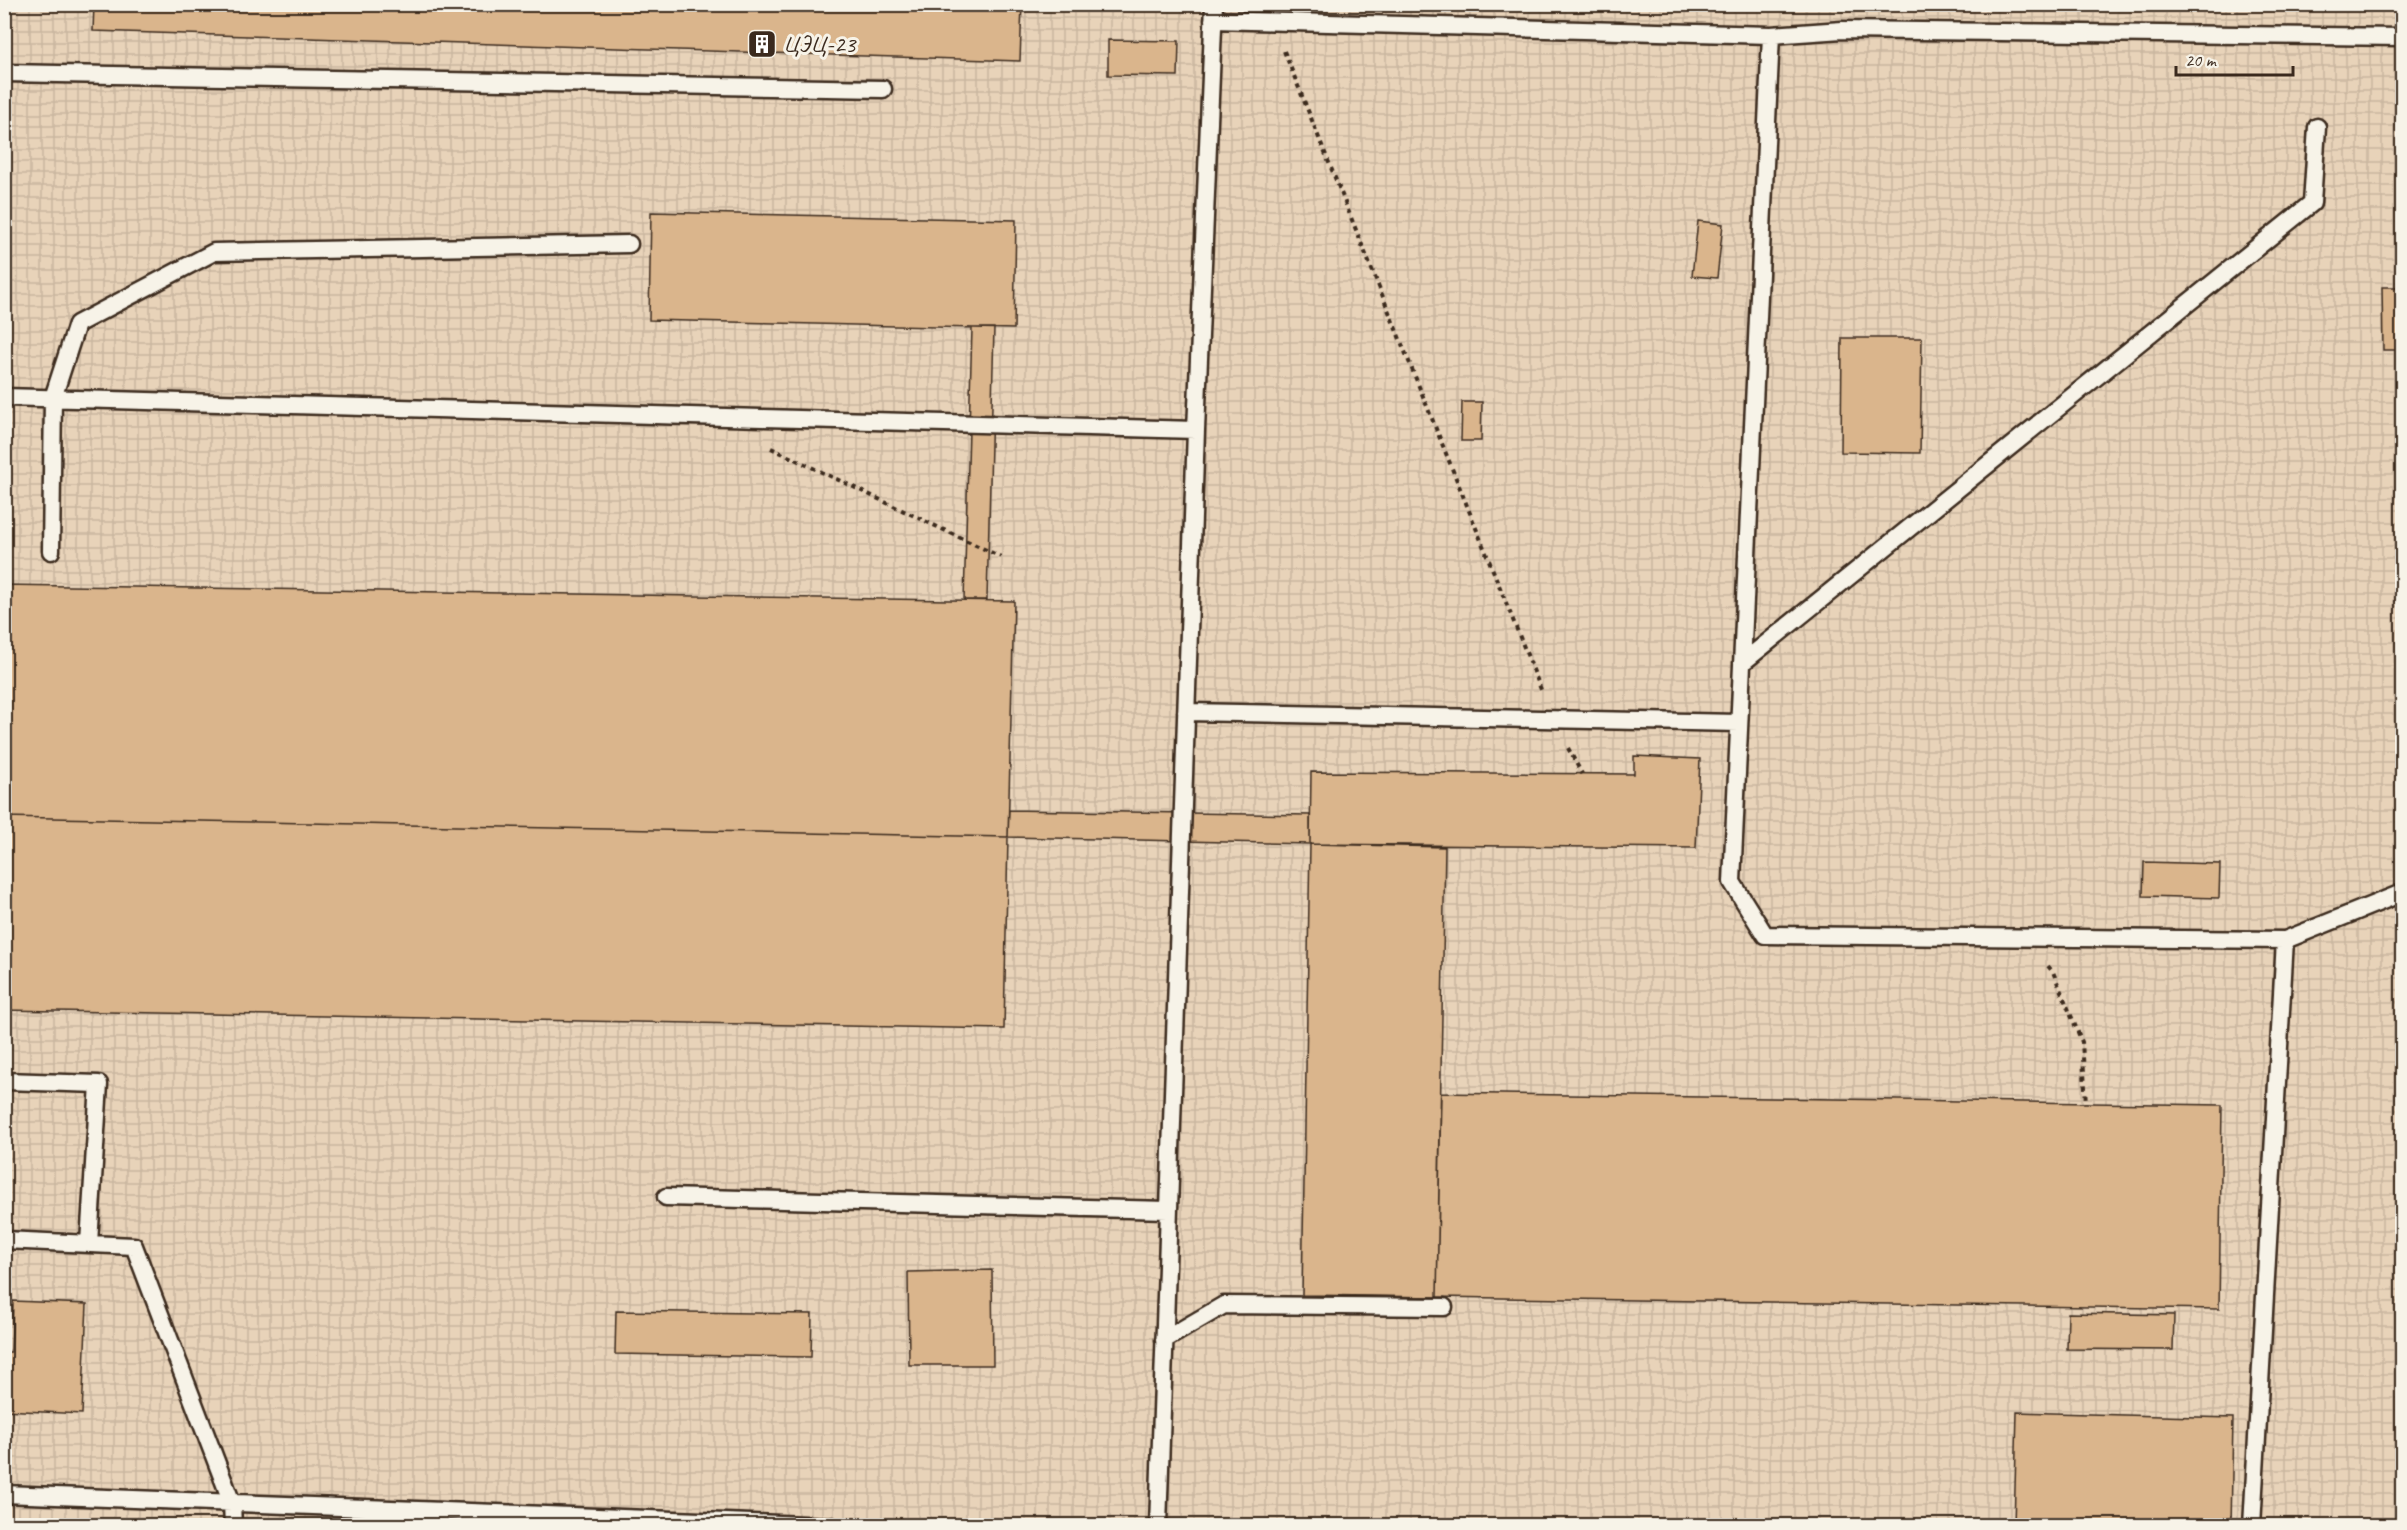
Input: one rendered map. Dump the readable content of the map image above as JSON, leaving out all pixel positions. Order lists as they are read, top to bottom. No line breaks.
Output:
{"places":{"building":["ЦЭЦ-23"]},"scale_bar":"20 m"}
